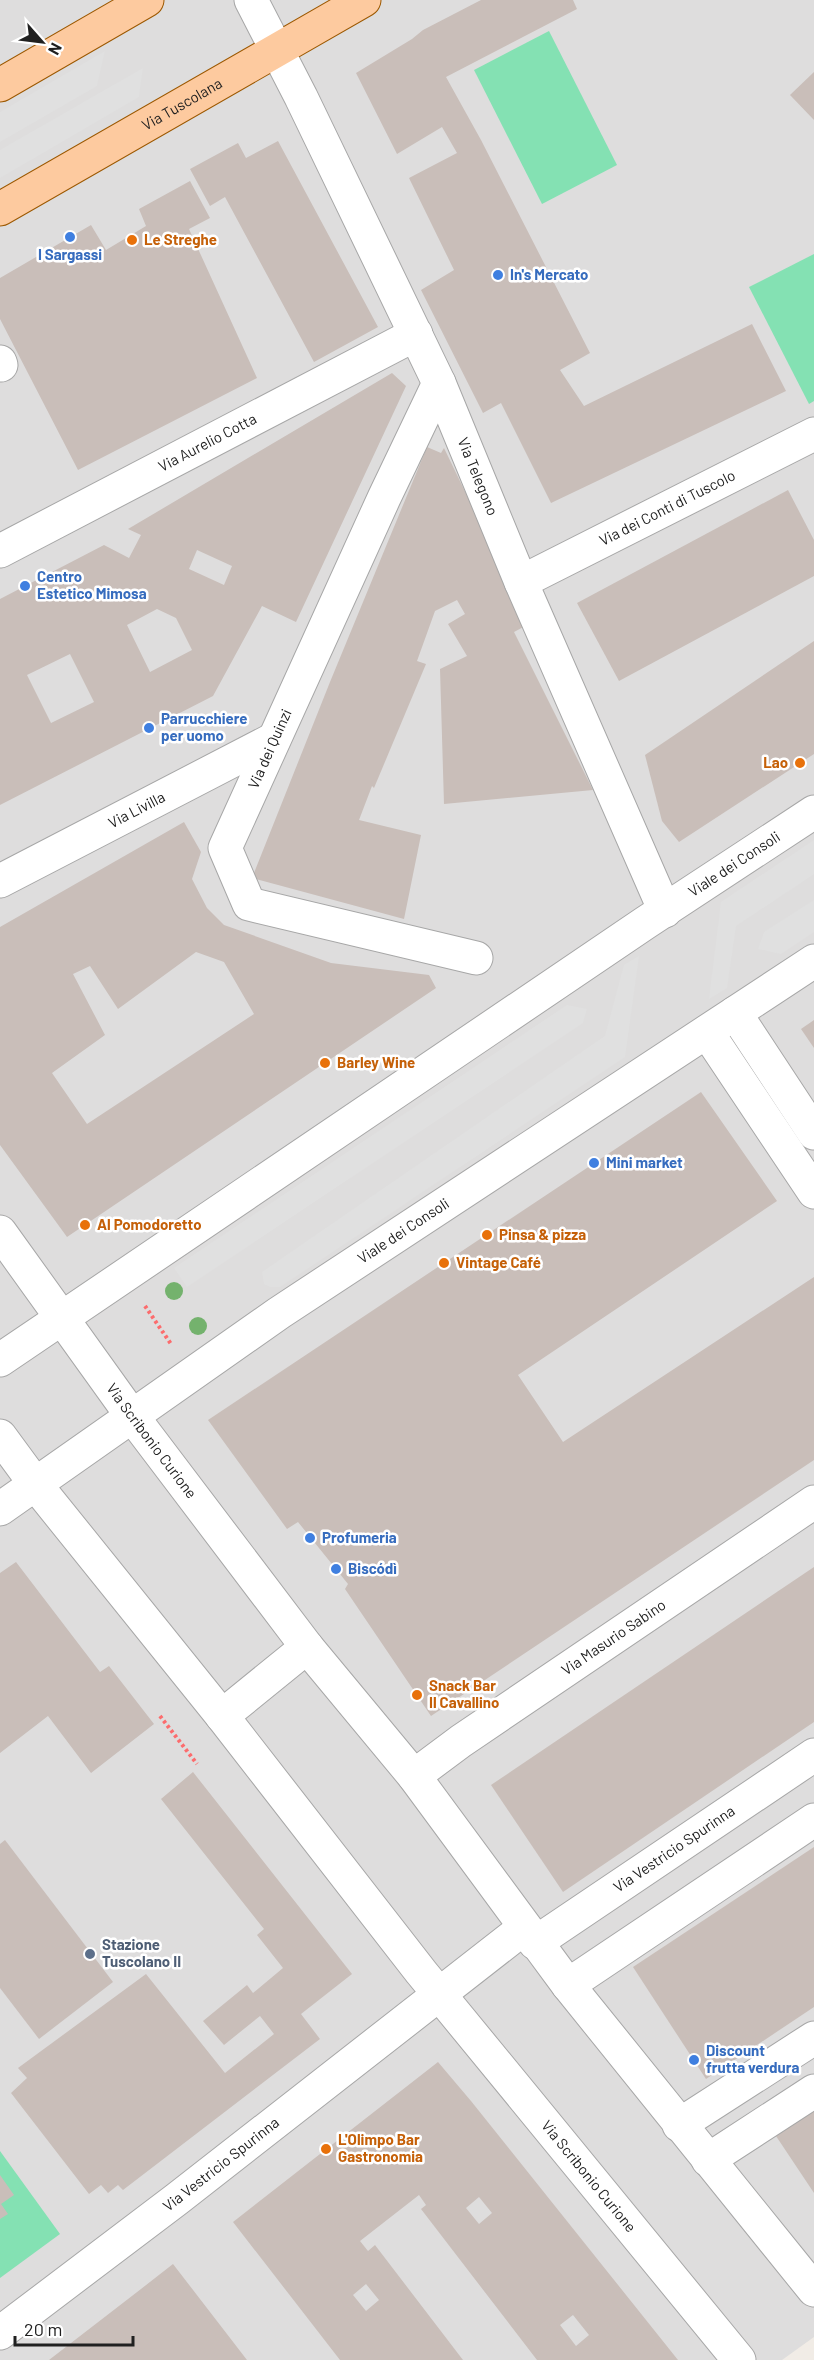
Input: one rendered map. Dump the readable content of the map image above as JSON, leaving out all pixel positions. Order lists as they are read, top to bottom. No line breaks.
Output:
{"streets":{"main road":["Via Tuscolana"],"street":["Via Aurelio Cotta","Via Telegono","Via dei Conti di Tuscolo","Via dei Quinzi","Via Livilla","Viale dei Consoli","Via Scribonio Curione","Via Masurio Sabino","Via Vestricio Spurinna"]},"crossings":[["Via Tuscolana","Via Telegono"],["Via Aurelio Cotta","Via Telegono"],["Via Telegono","Via dei Conti di Tuscolo"],["Via Telegono","Via dei Quinzi"],["Via Telegono","Viale dei Consoli"],["Via dei Quinzi","Via Livilla"],["Viale dei Consoli","Via Scribonio Curione"],["Via Scribonio Curione","Via Masurio Sabino"],["Via Scribonio Curione","Via Vestricio Spurinna"]],"places":["I Sargassi","Le Streghe","In's Mercato","Centro Estetico Mimosa","Parrucchiere per uomo","Lao","Barley Wine","Mini market","Al Pomodoretto","Pinsa & pizza","Vintage Café","Profumeria","Biscódì","Snack Bar Il Cavallino","Stazione Tuscolano II","Discount frutta verdura","L'Olimpo Bar Gastronomia"],"scale_bar":"20 m","north":"bottom right"}
